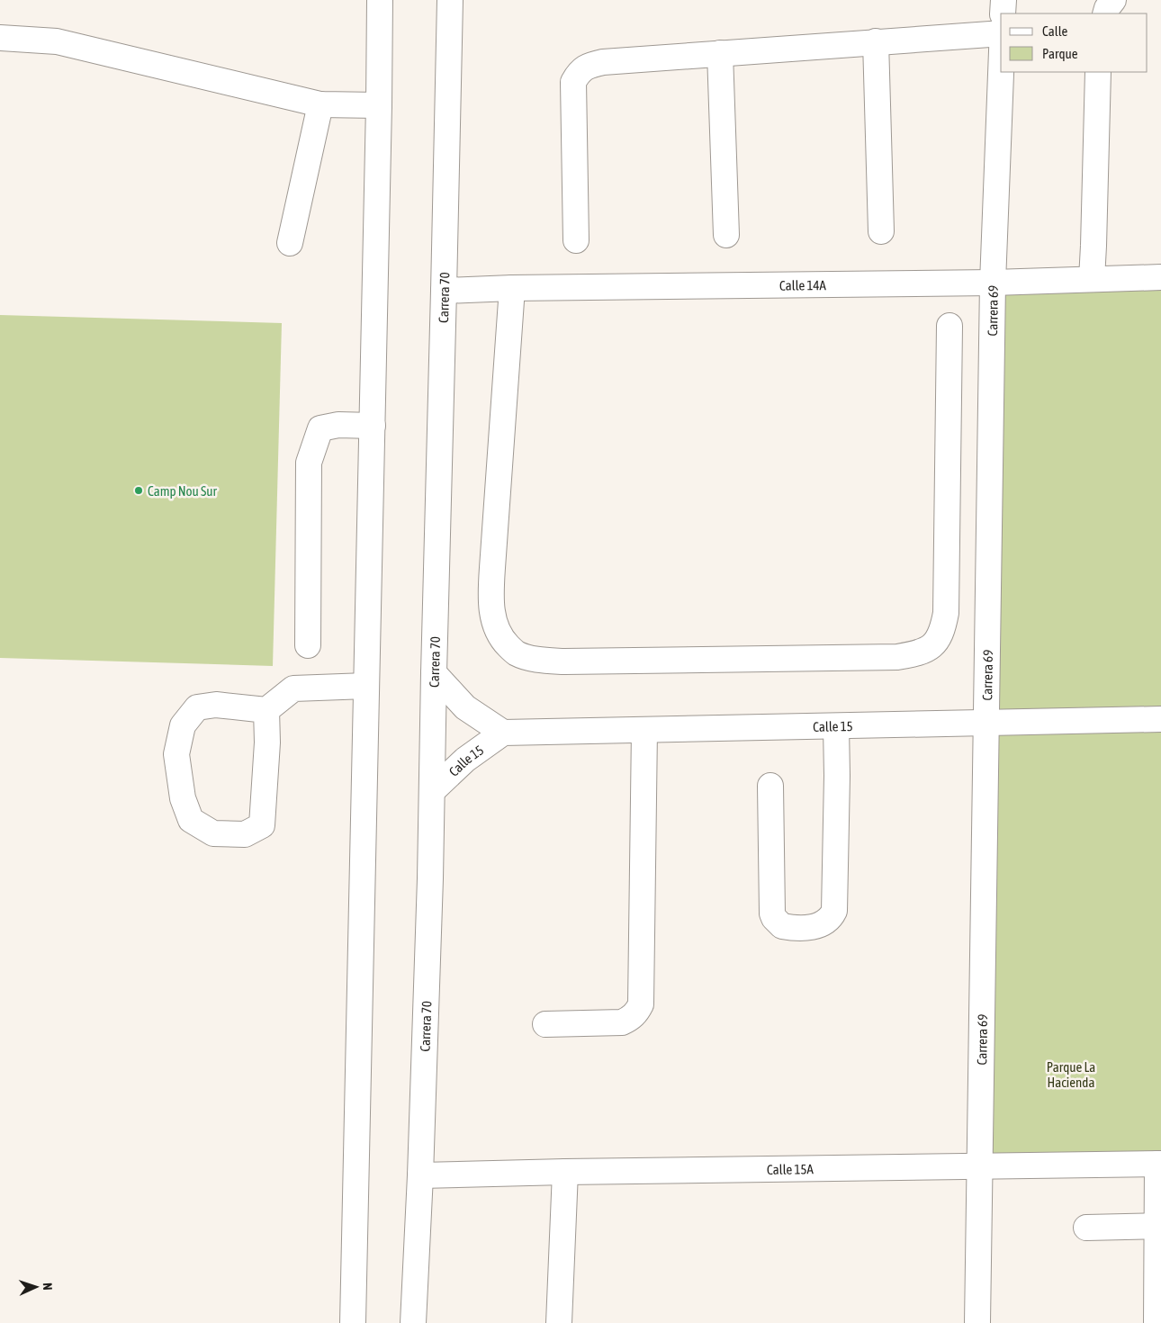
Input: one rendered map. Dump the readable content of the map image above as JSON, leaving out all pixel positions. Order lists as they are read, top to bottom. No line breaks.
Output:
{"streets":{"street":["Calle 14A","Carrera 70","Carrera 69","Calle 15","Calle 15A"]},"crossings":[["Calle 14A","Carrera 70"],["Calle 14A","Carrera 69"],["Carrera 70","Calle 15"],["Carrera 70","Calle 15A"],["Carrera 69","Calle 15"],["Carrera 69","Calle 15A"]],"parks":["Parque La Hacienda"],"places":["Camp Nou Sur"],"legend":["Calle","Parque"],"north":"right"}
